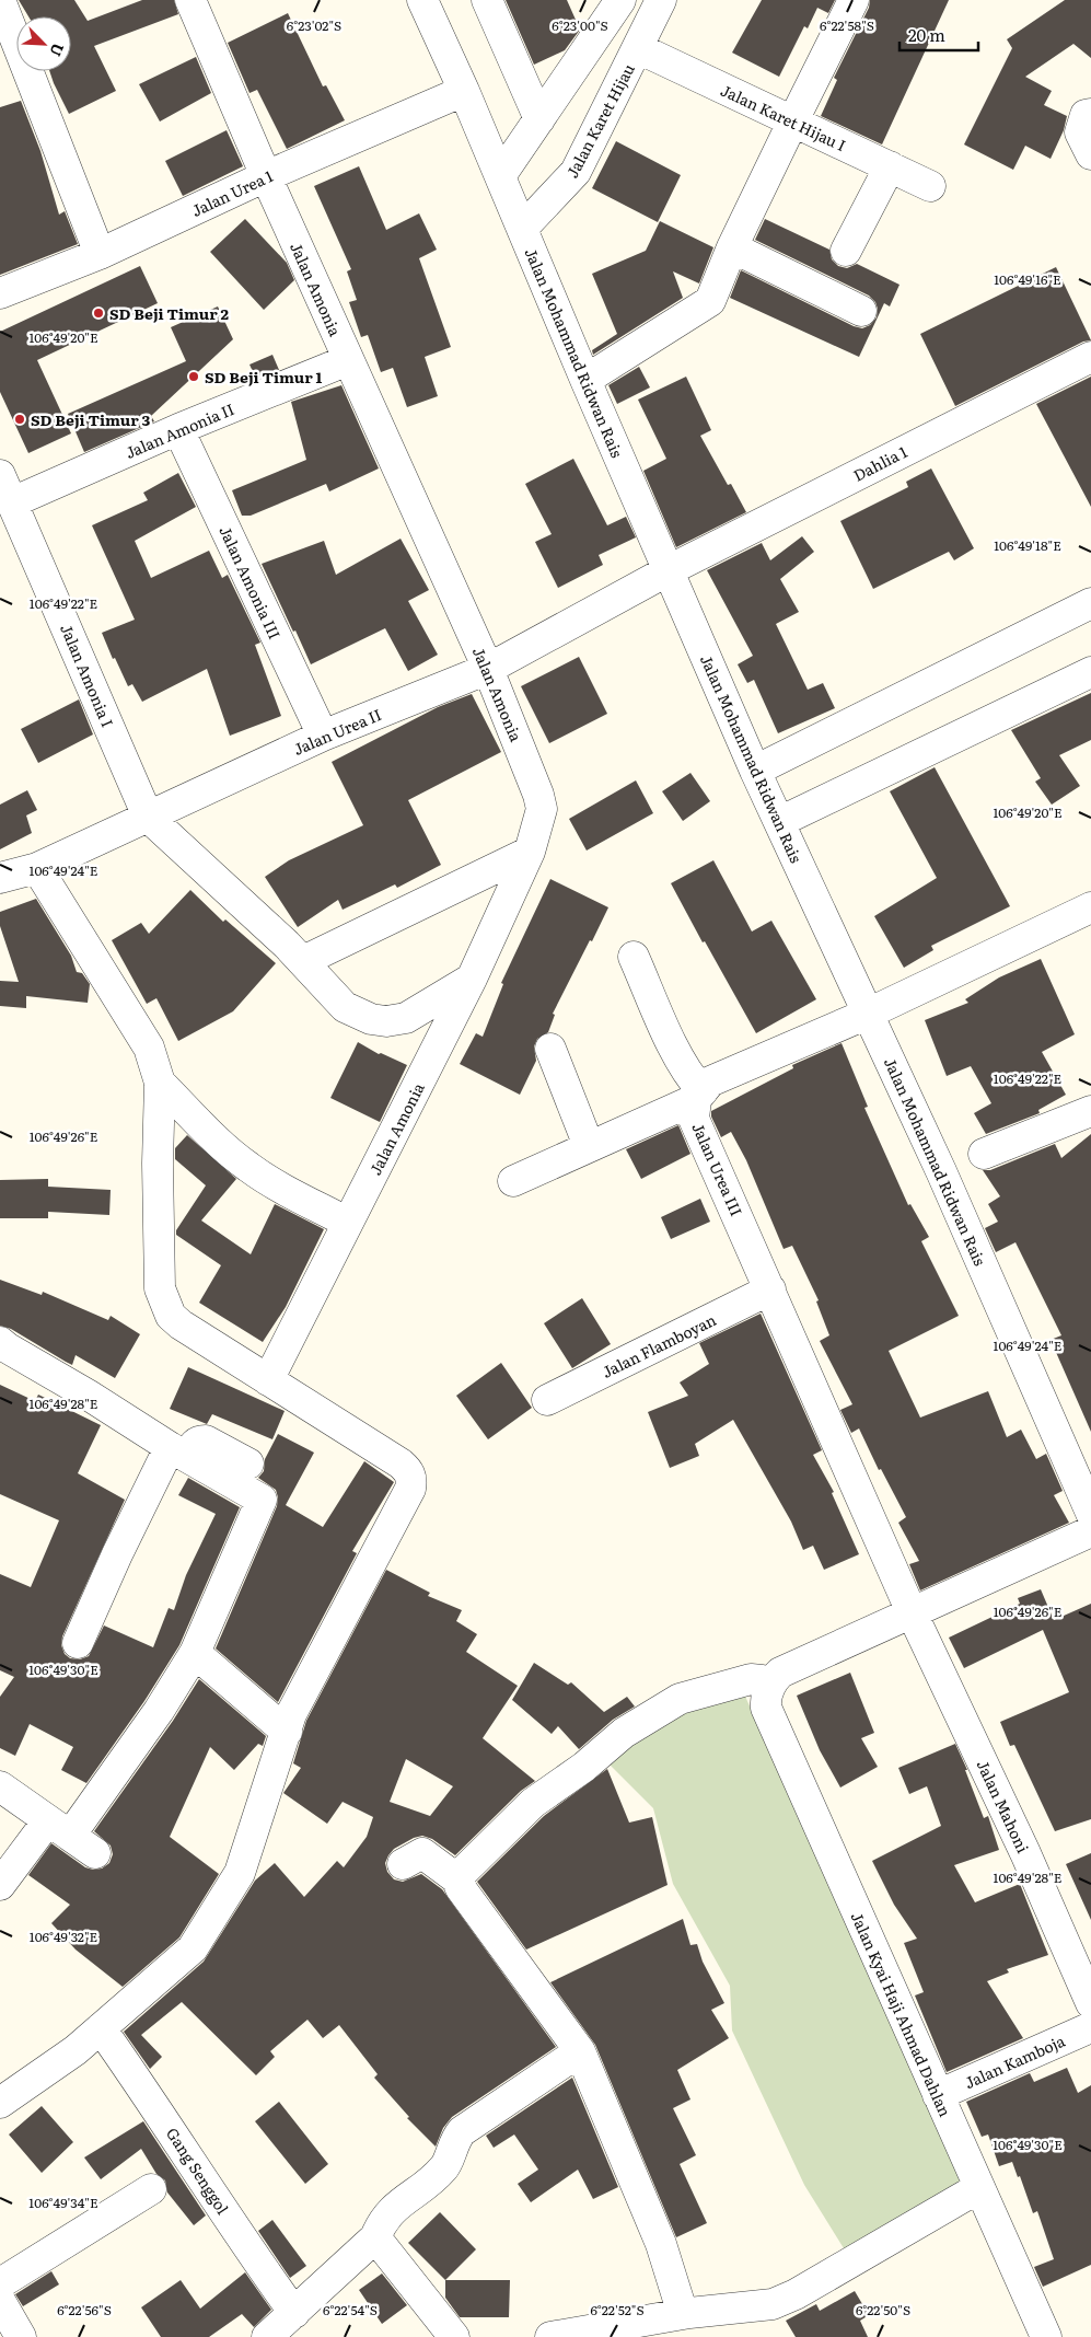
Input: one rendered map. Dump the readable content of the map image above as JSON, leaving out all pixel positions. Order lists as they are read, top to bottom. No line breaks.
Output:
{"streets":{"street":["Jalan Karet Hijau I","Jalan Karet Hijau","Jalan Urea 1","Jalan Amonia","Jalan Mohammad Ridwan Rais","Jalan Amonia II","Dahlia 1","Jalan Amonia III","Jalan Amonia I","Jalan Urea II","Jalan Urea III","Jalan Flamboyan","Jalan Mahoni","Jalan Kyai Haji Ahmad Dahlan","Jalan Kamboja","Gang Senggol"]},"crossings":[["Jalan Karet Hijau I","Jalan Karet Hijau"],["Jalan Karet Hijau","Jalan Mohammad Ridwan Rais"],["Jalan Urea 1","Jalan Amonia"],["Jalan Urea 1","Jalan Mohammad Ridwan Rais"],["Jalan Amonia","Jalan Amonia II"],["Jalan Amonia","Jalan Urea II"],["Jalan Mohammad Ridwan Rais","Dahlia 1"],["Jalan Mohammad Ridwan Rais","Jalan Urea II"],["Jalan Amonia II","Jalan Amonia III"],["Jalan Amonia II","Jalan Amonia I"],["Dahlia 1","Jalan Urea II"],["Jalan Amonia III","Jalan Urea II"],["Jalan Amonia I","Jalan Urea II"],["Jalan Urea III","Jalan Flamboyan"],["Jalan Urea III","Jalan Mahoni"],["Jalan Kyai Haji Ahmad Dahlan","Jalan Kamboja"]],"places":["SD Beji Timur 2","SD Beji Timur 1","SD Beji Timur 3"],"scale_bar":"20 m","north":"bottom right","coordinates":["6°23'02\"S","6°22'58\"S","6°23'00\"S","106°49'16\"E","106°49'20\"E","106°49'18\"E","106°49'22\"E","106°49'24\"E","106°49'26\"E","106°49'28\"E","106°49'30\"E","106°49'32\"E","106°49'34\"E","6°22'56\"S","6°22'54\"S","6°22'52\"S","6°22'50\"S"]}
